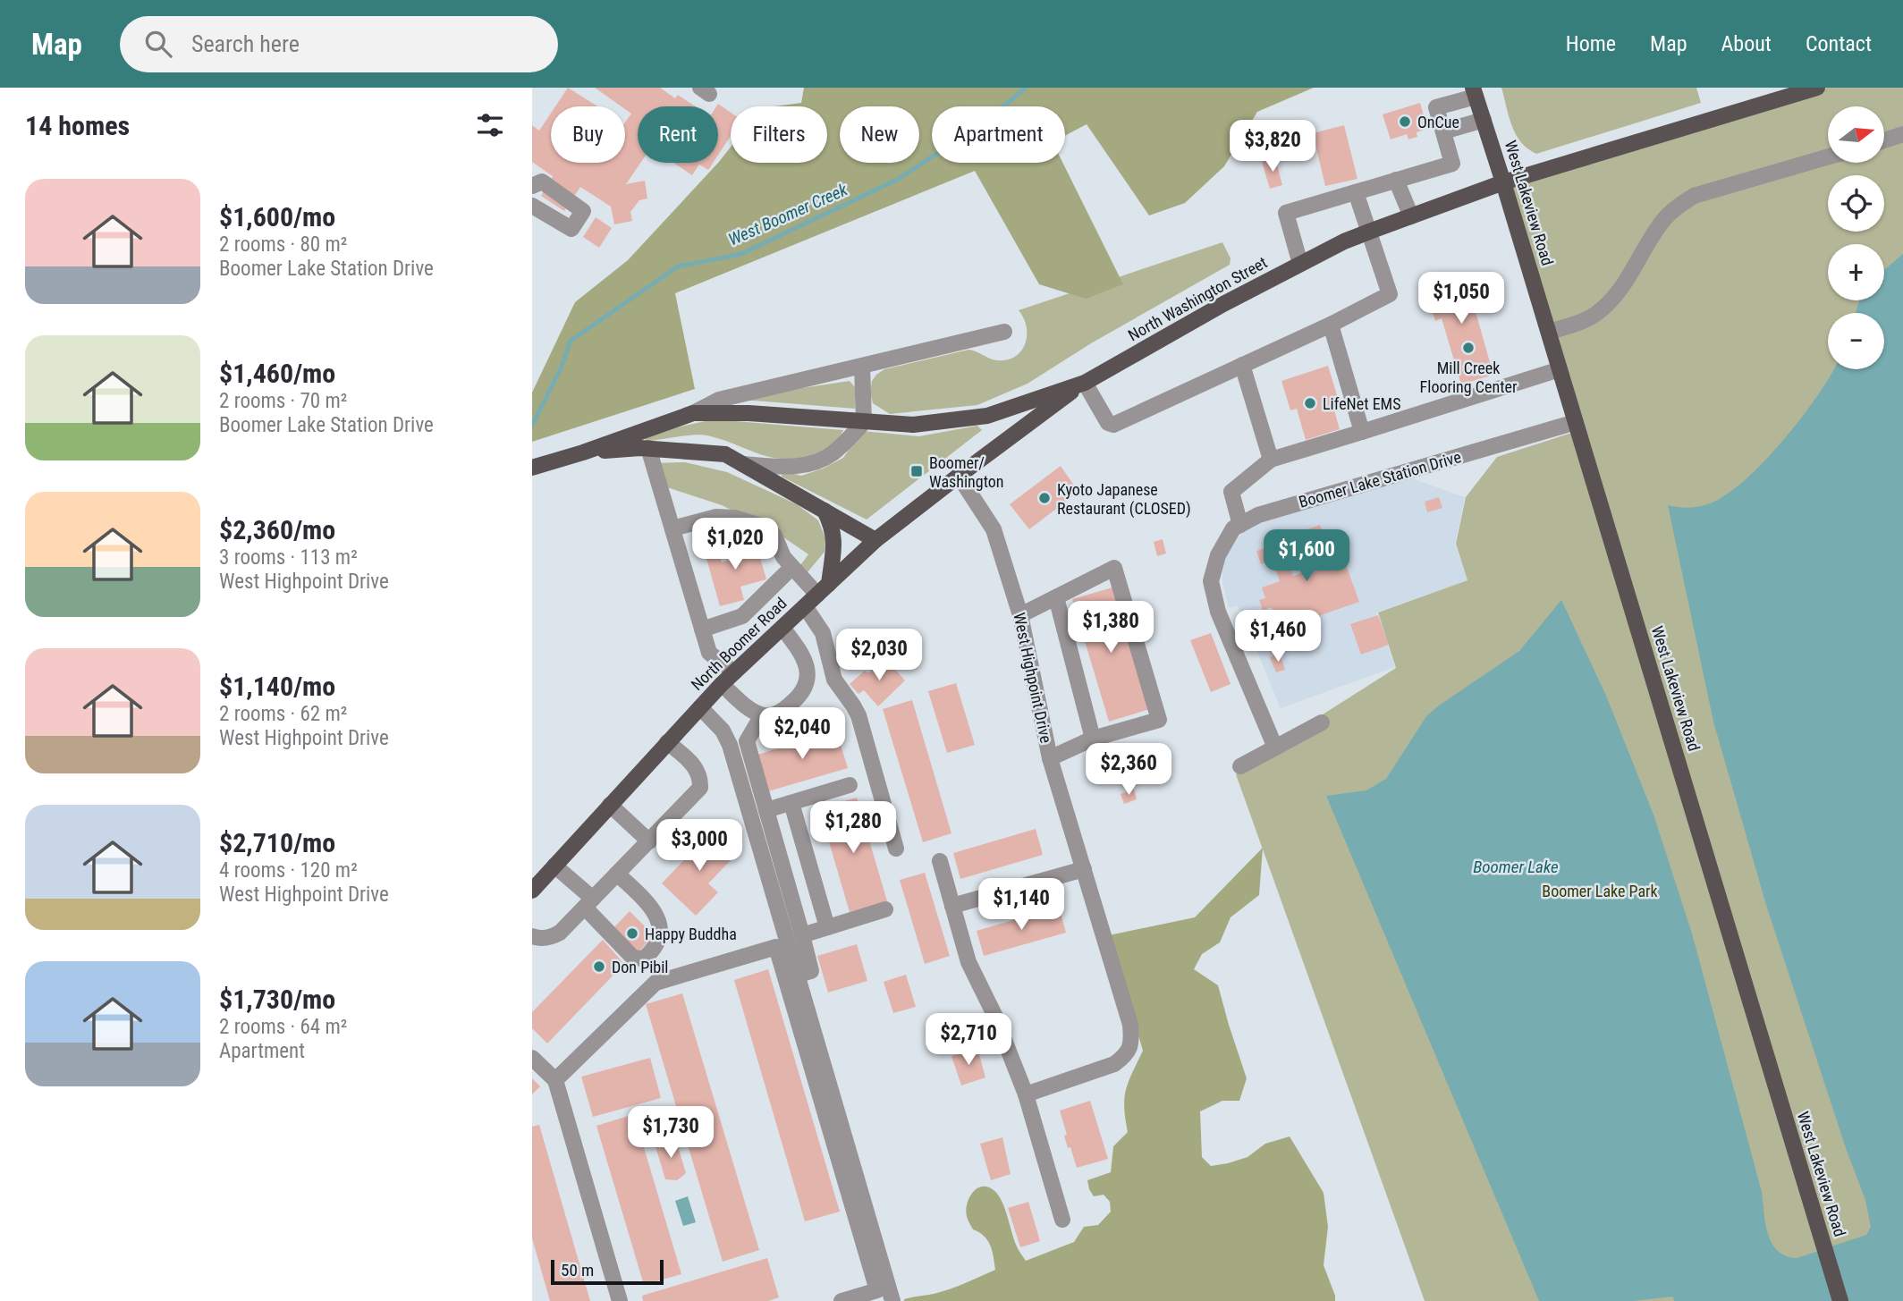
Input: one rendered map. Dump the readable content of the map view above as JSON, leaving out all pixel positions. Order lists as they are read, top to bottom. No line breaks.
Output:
{"streets":{"main road":["West Lakeview Road","North Washington Street","North Boomer Road"],"street":["Boomer Lake Station Drive","West Highpoint Drive"]},"crossings":[["West Lakeview Road","North Washington Street"],["West Lakeview Road","Boomer Lake Station Drive"],["North Washington Street","North Boomer Road"],["North Boomer Road","West Highpoint Drive"]],"water":["West Boomer Creek","Boomer Lake"],"parks":["Boomer Lake Park"],"places":{"other":["OnCue","Mill Creek Flooring Center","LifeNet EMS","Kyoto Japanese Restaurant (CLOSED)","Happy Buddha","Don Pibil"],"transit":["Boomer/ Washington"]},"scale_bar":"50 m","north":"right","page":{"header":"Map","search":"Search here","nav":["Home","Map","About","Contact"],"heading":"14 homes","map_buttons":["+","−"],"chip":["Buy","Rent","Filters","New","Apartment"],"price":["$3,820","$1,050","$1,020","$1,600","$1,380","$1,460","$2,030","$2,040","$2,360","$1,280","$3,000","$1,140","$2,710","$1,730"],"list":[{"name":"$1,600/mo","note":"2 rooms · 80 m² · Boomer Lake Station Drive"},{"name":"$1,460/mo","note":"2 rooms · 70 m² · Boomer Lake Station Drive"},{"name":"$2,360/mo","note":"3 rooms · 113 m² · West Highpoint Drive"},{"name":"$1,140/mo","note":"2 rooms · 62 m² · West Highpoint Drive"},{"name":"$2,710/mo","note":"4 rooms · 120 m² · West Highpoint Drive"},{"name":"$1,730/mo","note":"2 rooms · 64 m² · Apartment"}],"scale":"50 m"}}
